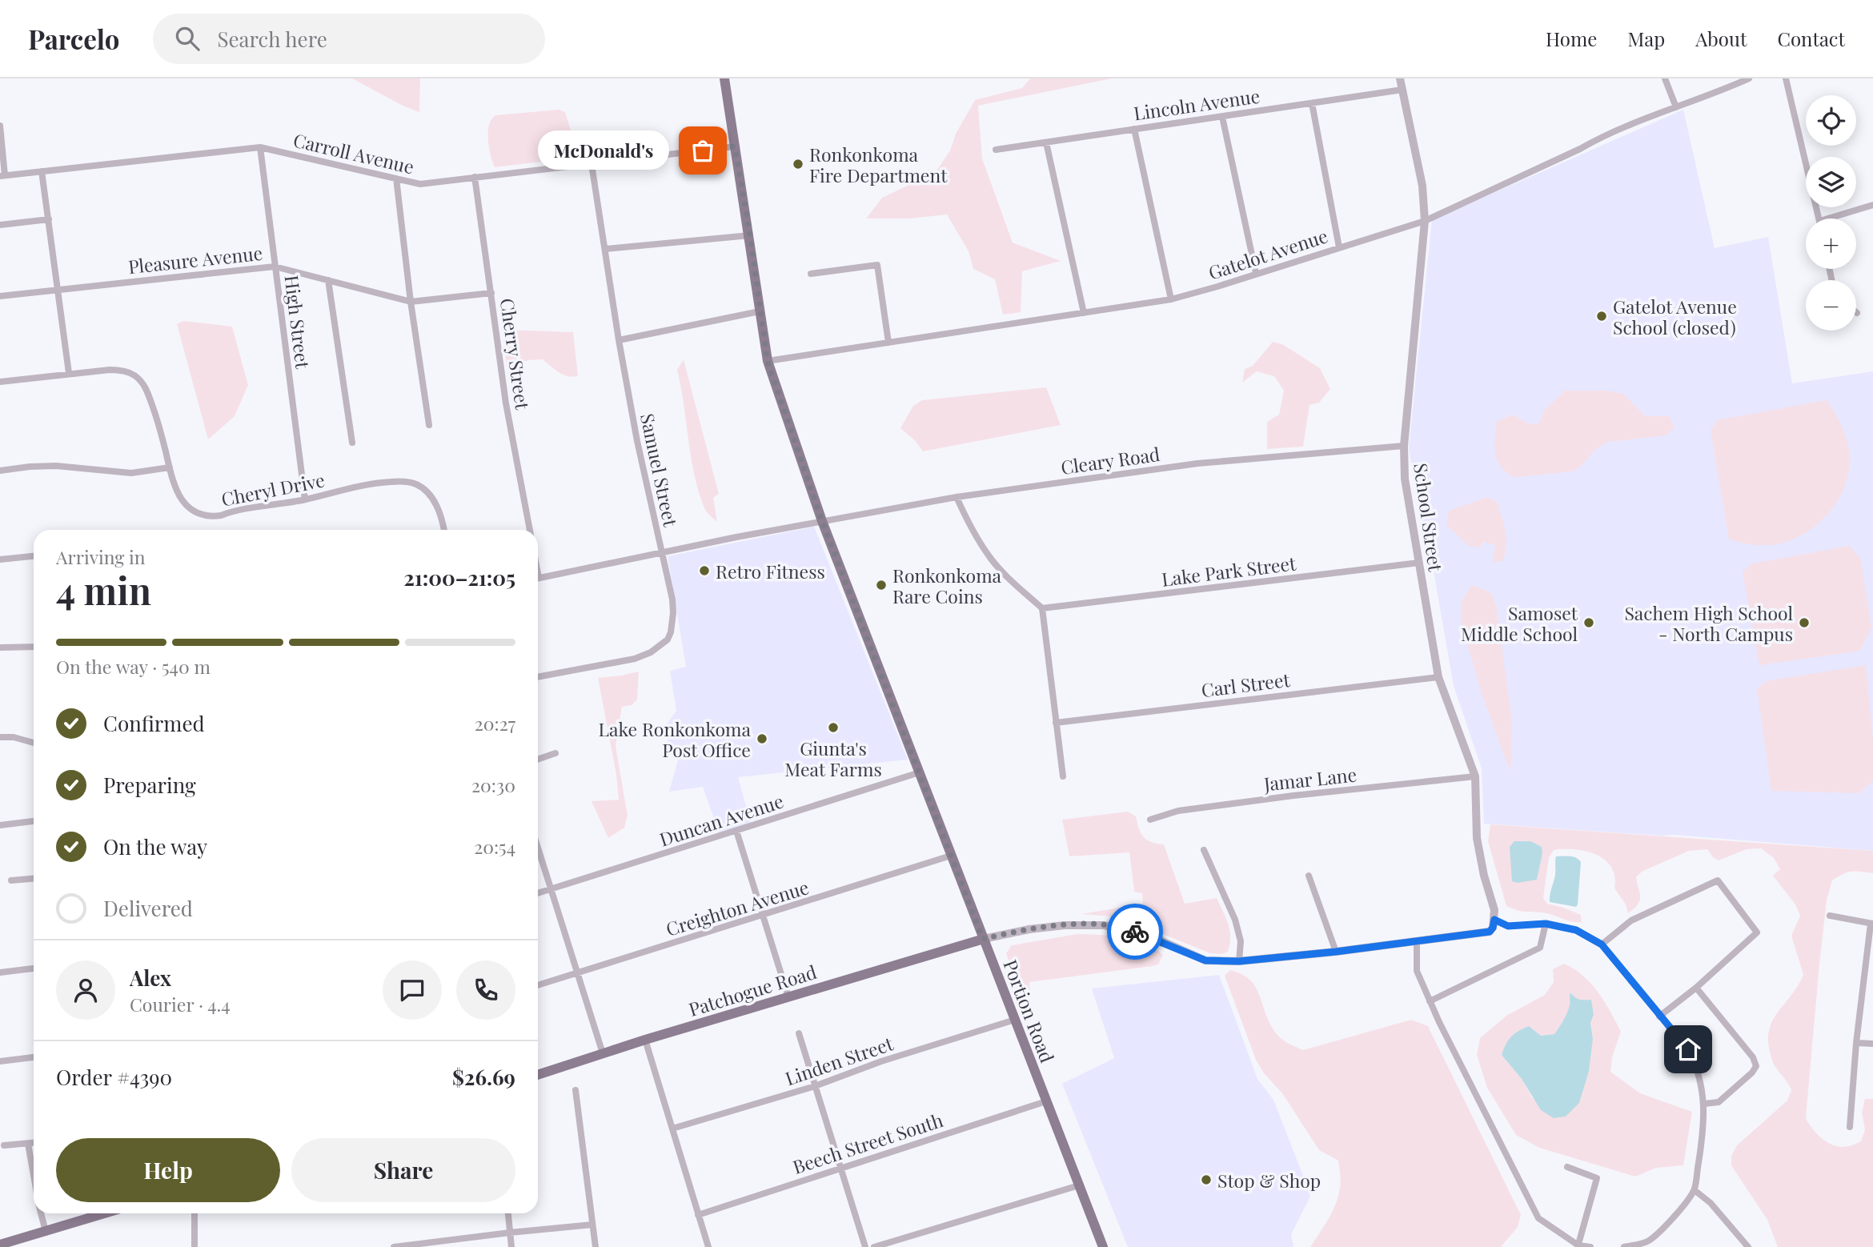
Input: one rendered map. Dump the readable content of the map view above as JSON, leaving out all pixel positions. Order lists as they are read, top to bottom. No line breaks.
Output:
{"streets":{"main road":["Patchogue Road","Portion Road"],"street":["Lincoln Avenue","Carroll Avenue","Gatelot Avenue","Pleasure Avenue","High Street","Cherry Street","Cleary Road","Samuel Street","Cheryl Drive","School Street","Lake Park Street","Carl Street","Jamar Lane","Duncan Avenue","Creighton Avenue","Linden Street","Beech Street South"]},"crossings":[["Lincoln Avenue","School Street"],["Carroll Avenue","High Street"],["Carroll Avenue","Cherry Street"],["Carroll Avenue","Samuel Street"],["Carroll Avenue","Portion Road"],["Gatelot Avenue","School Street"],["Gatelot Avenue","Portion Road"],["Pleasure Avenue","High Street"],["Pleasure Avenue","Cherry Street"],["High Street","Cheryl Drive"],["Cleary Road","Samuel Street"],["Cleary Road","School Street"],["Cleary Road","Portion Road"],["School Street","Lake Park Street"],["School Street","Carl Street"],["School Street","Jamar Lane"],["Duncan Avenue","Portion Road"],["Creighton Avenue","Portion Road"],["Patchogue Road","Portion Road"],["Portion Road","Linden Street"],["Portion Road","Beech Street South"]],"places":["McDonald's","Ronkonkoma Fire Department","Gatelot Avenue School (closed)","Retro Fitness","Ronkonkoma Rare Coins","Samoset Middle School","Sachem High School - North Campus","Giunta's Meat Farms","Lake Ronkonkoma Post Office","Stop & Shop"],"page":{"header":"Parcelo","search":"Search here","nav":["Home","Map","About","Contact"],"map_buttons":["+","−"],"bubble":"McDonald's","heading":["4 min","Arriving in","21:00–21:05"],"panel":["Alex","Courier · 4.4","Order #4390","$26.69"],"bar":"On the way · 540 m","list":[["Confirmed","20:27"],["Preparing","20:30"],["On the way","20:54"],"Delivered"],"buttons":["Help","Share"]}}
